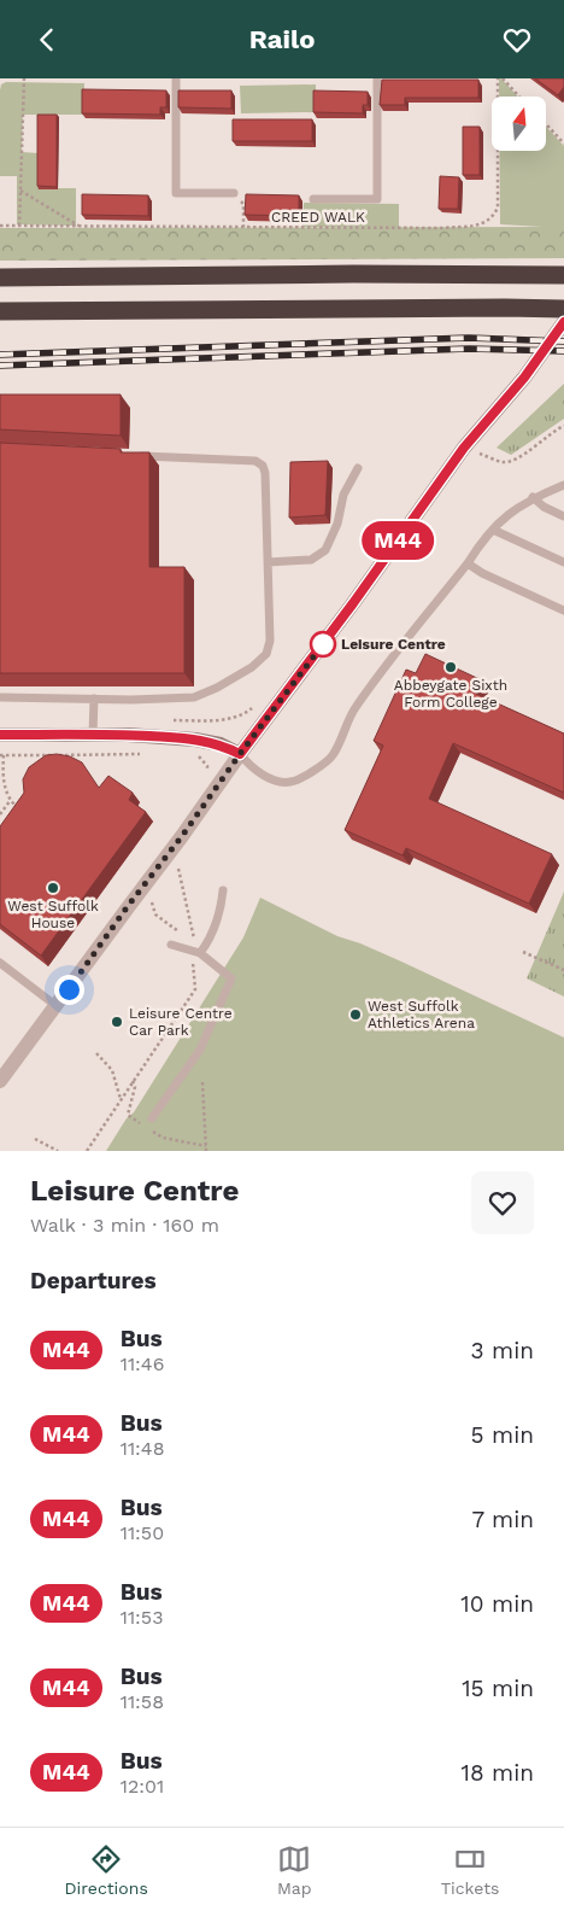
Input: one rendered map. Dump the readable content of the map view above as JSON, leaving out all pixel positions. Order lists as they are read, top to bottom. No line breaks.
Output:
{"streets":{"path":["CREED WALK"]},"places":["Leisure Centre","Abbeygate Sixth Form College","West Suffolk House","West Suffolk Athletics Arena","Leisure Centre Car Park"],"lines":["bus line M44"],"north":"top","page":{"header":"Railo","on_map":"M44","heading":[["Leisure Centre","Walk · 3 min · 160 m"],"Departures"],"list":[{"mark":"M44","name":"Bus","note":"11:46","value":"3 min"},{"mark":"M44","name":"Bus","note":"11:48","value":"5 min"},{"mark":"M44","name":"Bus","note":"11:50","value":"7 min"},{"mark":"M44","name":"Bus","note":"11:53","value":"10 min"},{"mark":"M44","name":"Bus","note":"11:58","value":"15 min"},{"mark":"M44","name":"Bus","note":"12:01","value":"18 min"}],"tabs":["Directions","Map","Tickets"]}}
